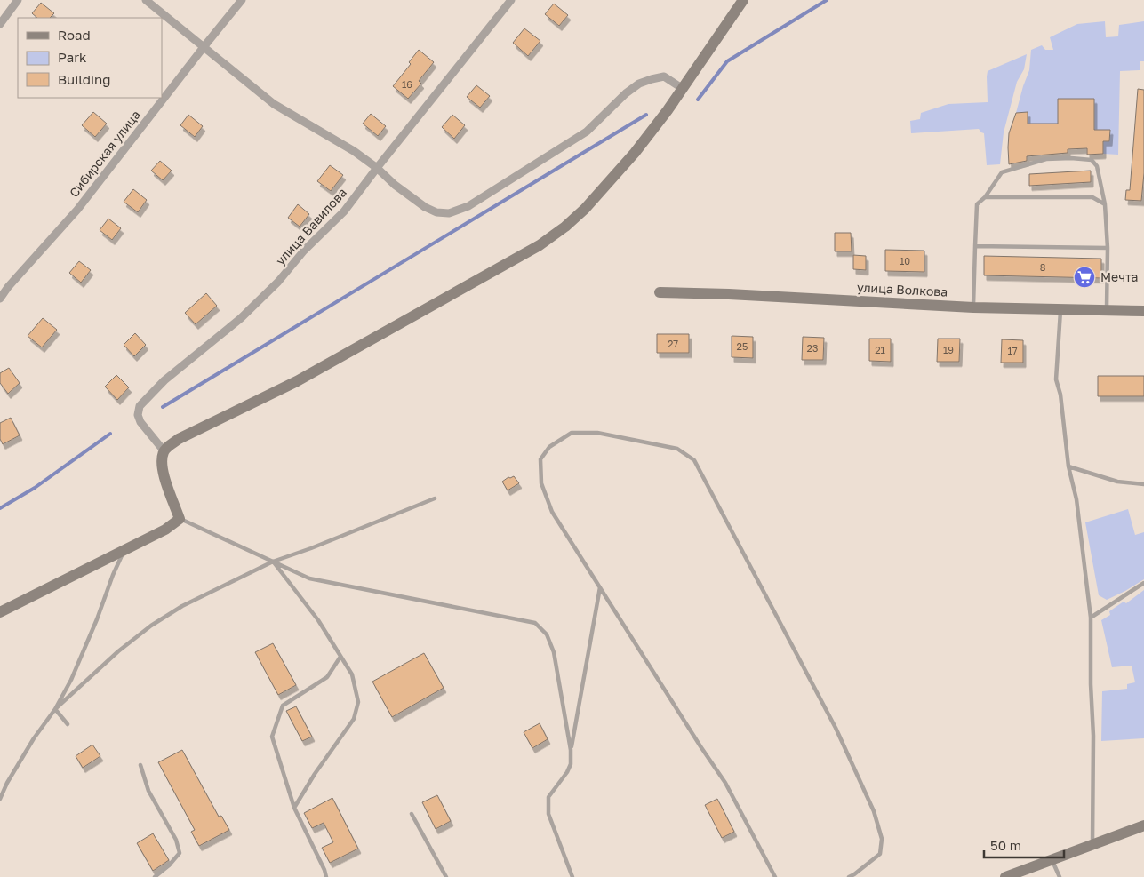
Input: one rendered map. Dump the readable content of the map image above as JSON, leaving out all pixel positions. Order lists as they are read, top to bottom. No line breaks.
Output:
{"streets":{"street":["Сибирская улица","улица Вавилова","улица Волкова"]},"places":{"supermarket":["Мечта"]},"house_numbers":["16","10","8","27","25","23","21","19","17"],"legend":["Road","Park","Building"],"scale_bar":"50 m"}
